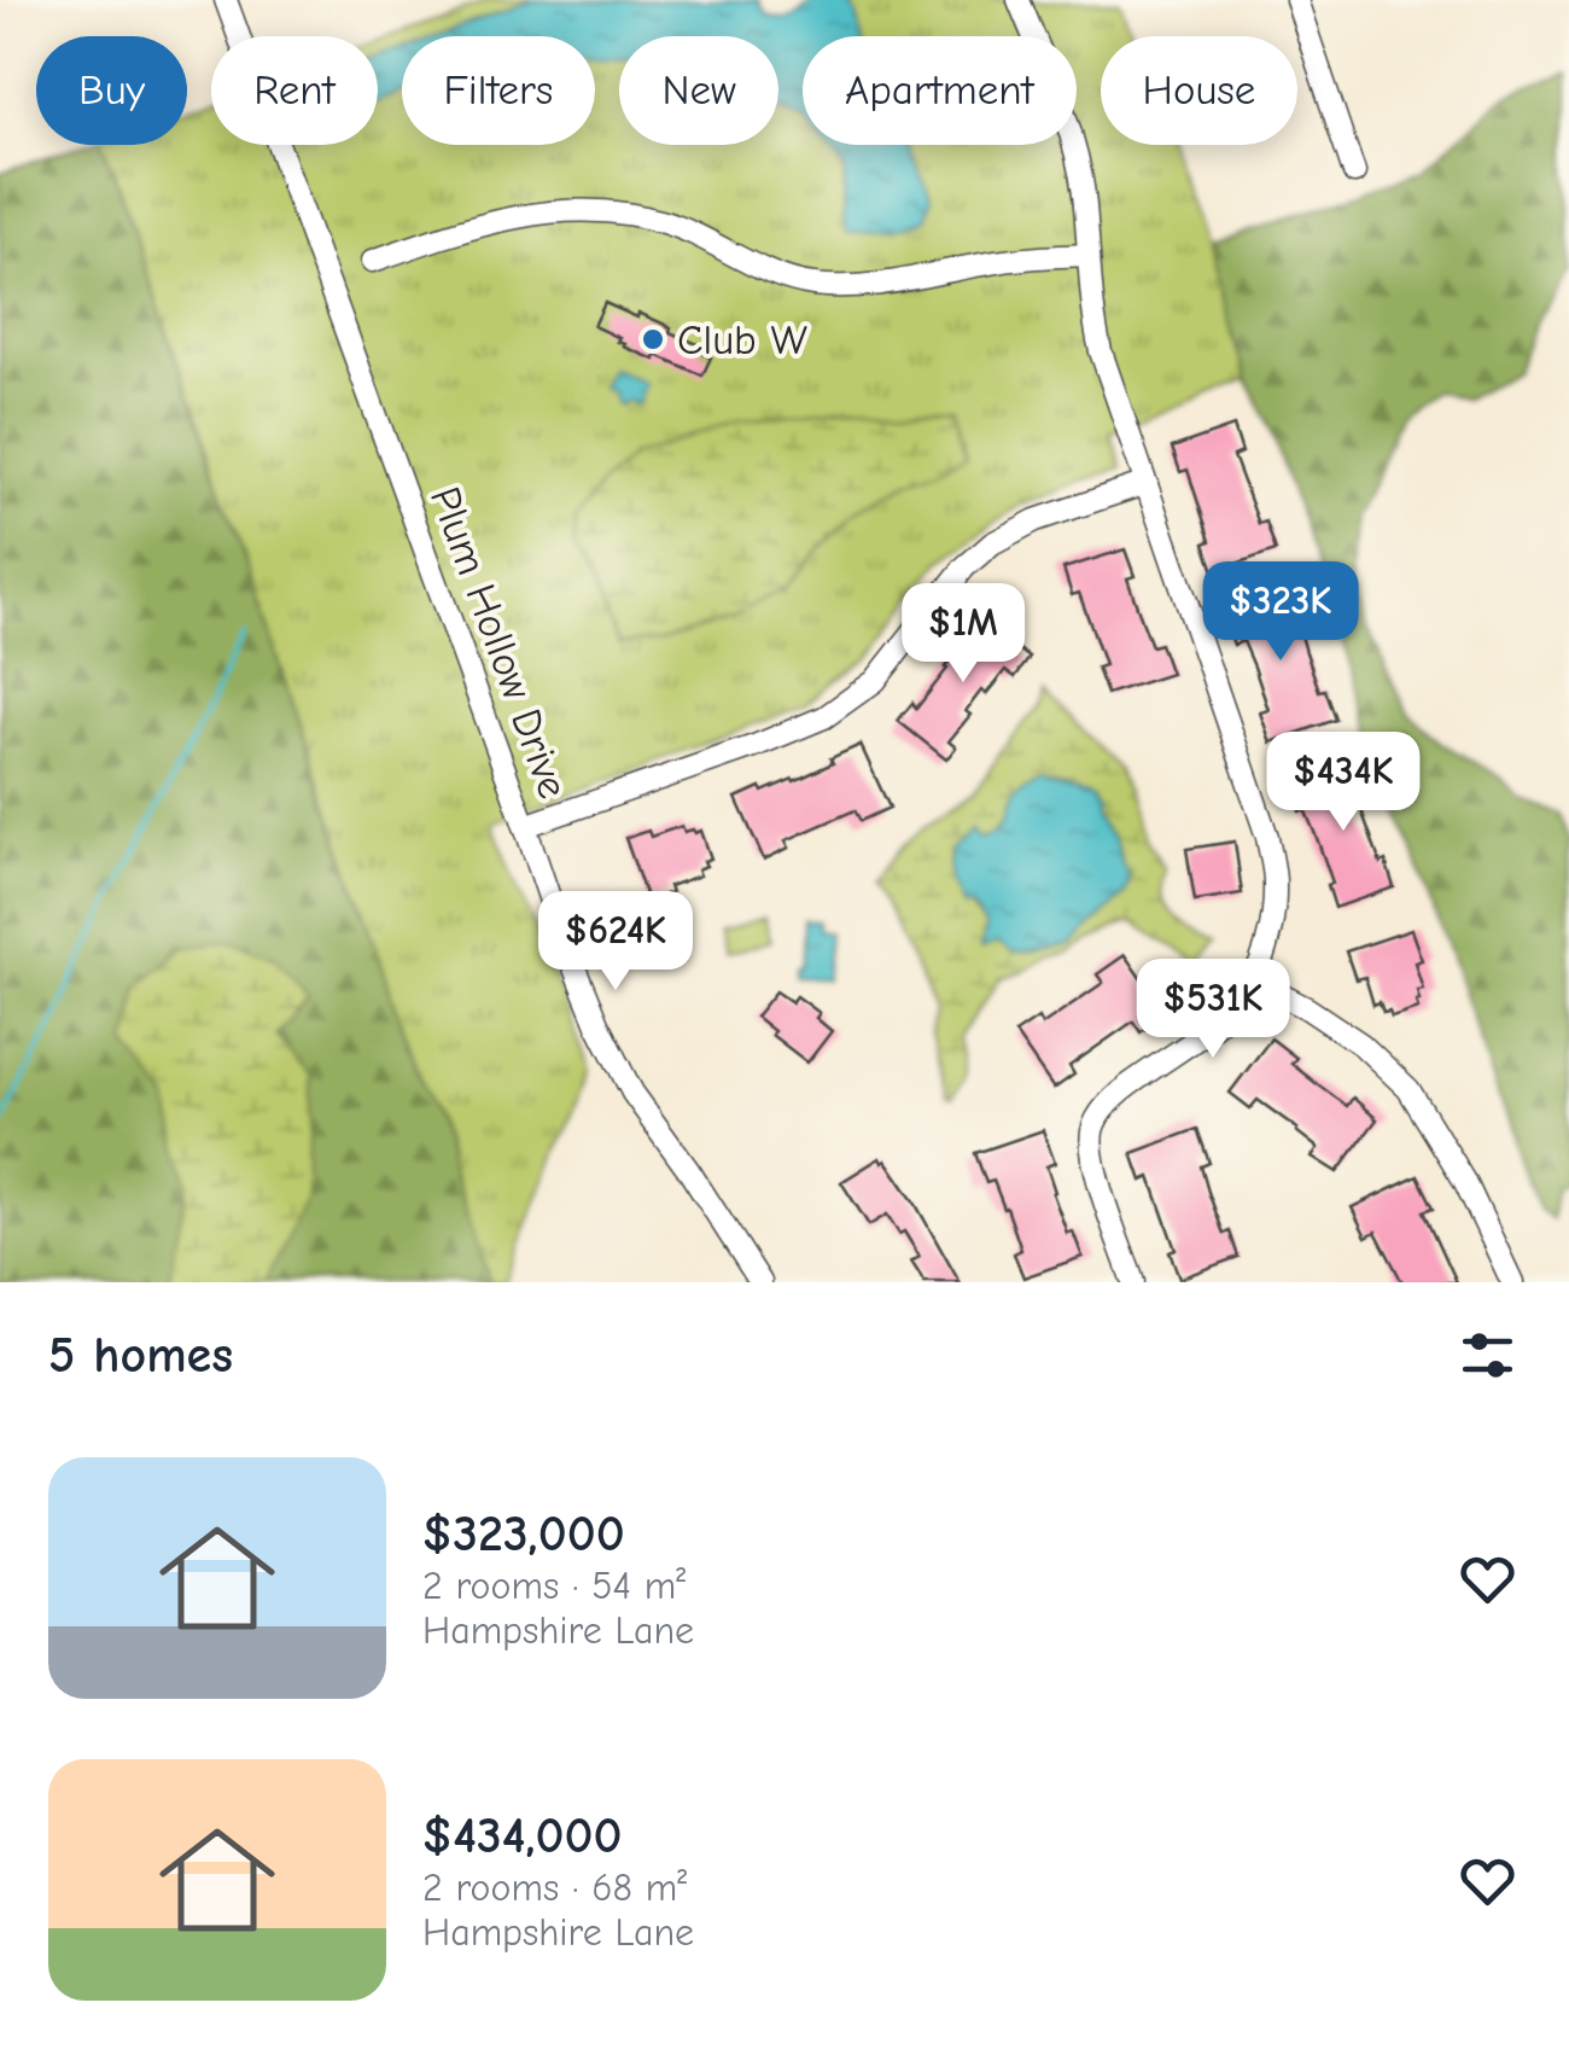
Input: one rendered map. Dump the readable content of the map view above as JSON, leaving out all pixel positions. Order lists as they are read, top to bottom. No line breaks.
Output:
{"streets":{"street":["Plum Hollow Drive"]},"places":["Club W"],"page":{"chip":["Buy","Rent","Filters","New","Apartment","House"],"price":["$323K","$1M","$434K","$624K","$531K"],"heading":"5 homes","list":[{"name":"$323,000","note":"2 rooms · 54 m² · Hampshire Lane"},{"name":"$434,000","note":"2 rooms · 68 m² · Hampshire Lane"}]}}
